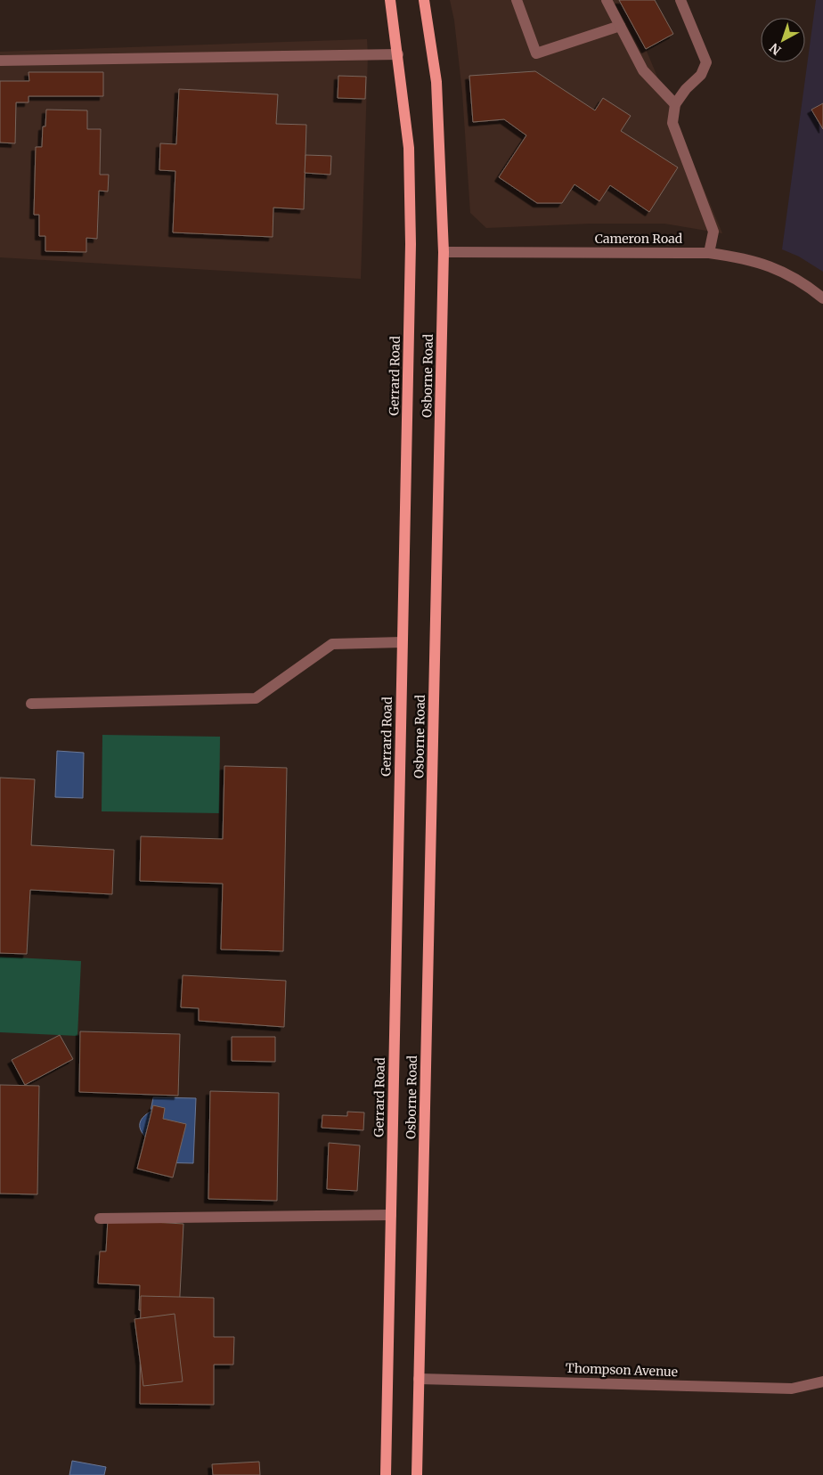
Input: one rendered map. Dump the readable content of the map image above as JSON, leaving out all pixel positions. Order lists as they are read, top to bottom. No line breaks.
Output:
{"streets":{"main road":["Gerrard Road","Osborne Road"],"street":["Cameron Road","Thompson Avenue"]},"crossings":[["Cameron Road","Osborne Road"],["Osborne Road","Thompson Avenue"]],"north":"bottom left"}
